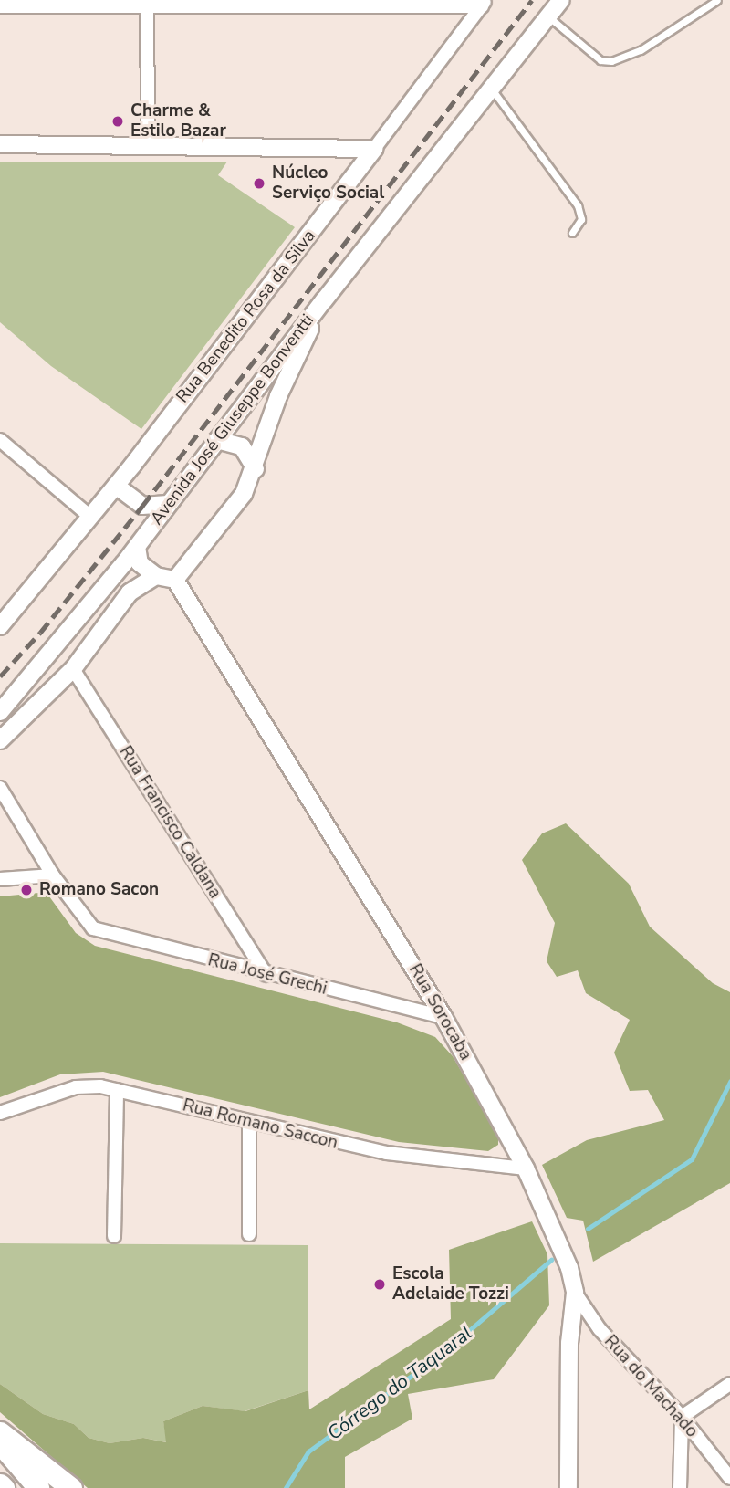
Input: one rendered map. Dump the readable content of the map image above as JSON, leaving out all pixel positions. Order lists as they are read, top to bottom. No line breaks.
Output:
{"streets":{"street":["Rua Benedito Rosa da Silva","Avenida José Giuseppe Bonventti","Rua Francisco Caldana","Rua José Grechi","Rua Sorocaba","Rua Romano Saccon","Rua do Machado"]},"crossings":[["Avenida José Giuseppe Bonventti","Rua Sorocaba"],["Rua Francisco Caldana","Rua José Grechi"],["Rua José Grechi","Rua Sorocaba"],["Rua Sorocaba","Rua Romano Saccon"],["Rua Sorocaba","Rua do Machado"]],"water":["Córrego do Taquaral"],"places":["Charme & Estilo Bazar","Núcleo Serviço Social","Romano Sacon","Escola Adelaide Tozzi"]}
